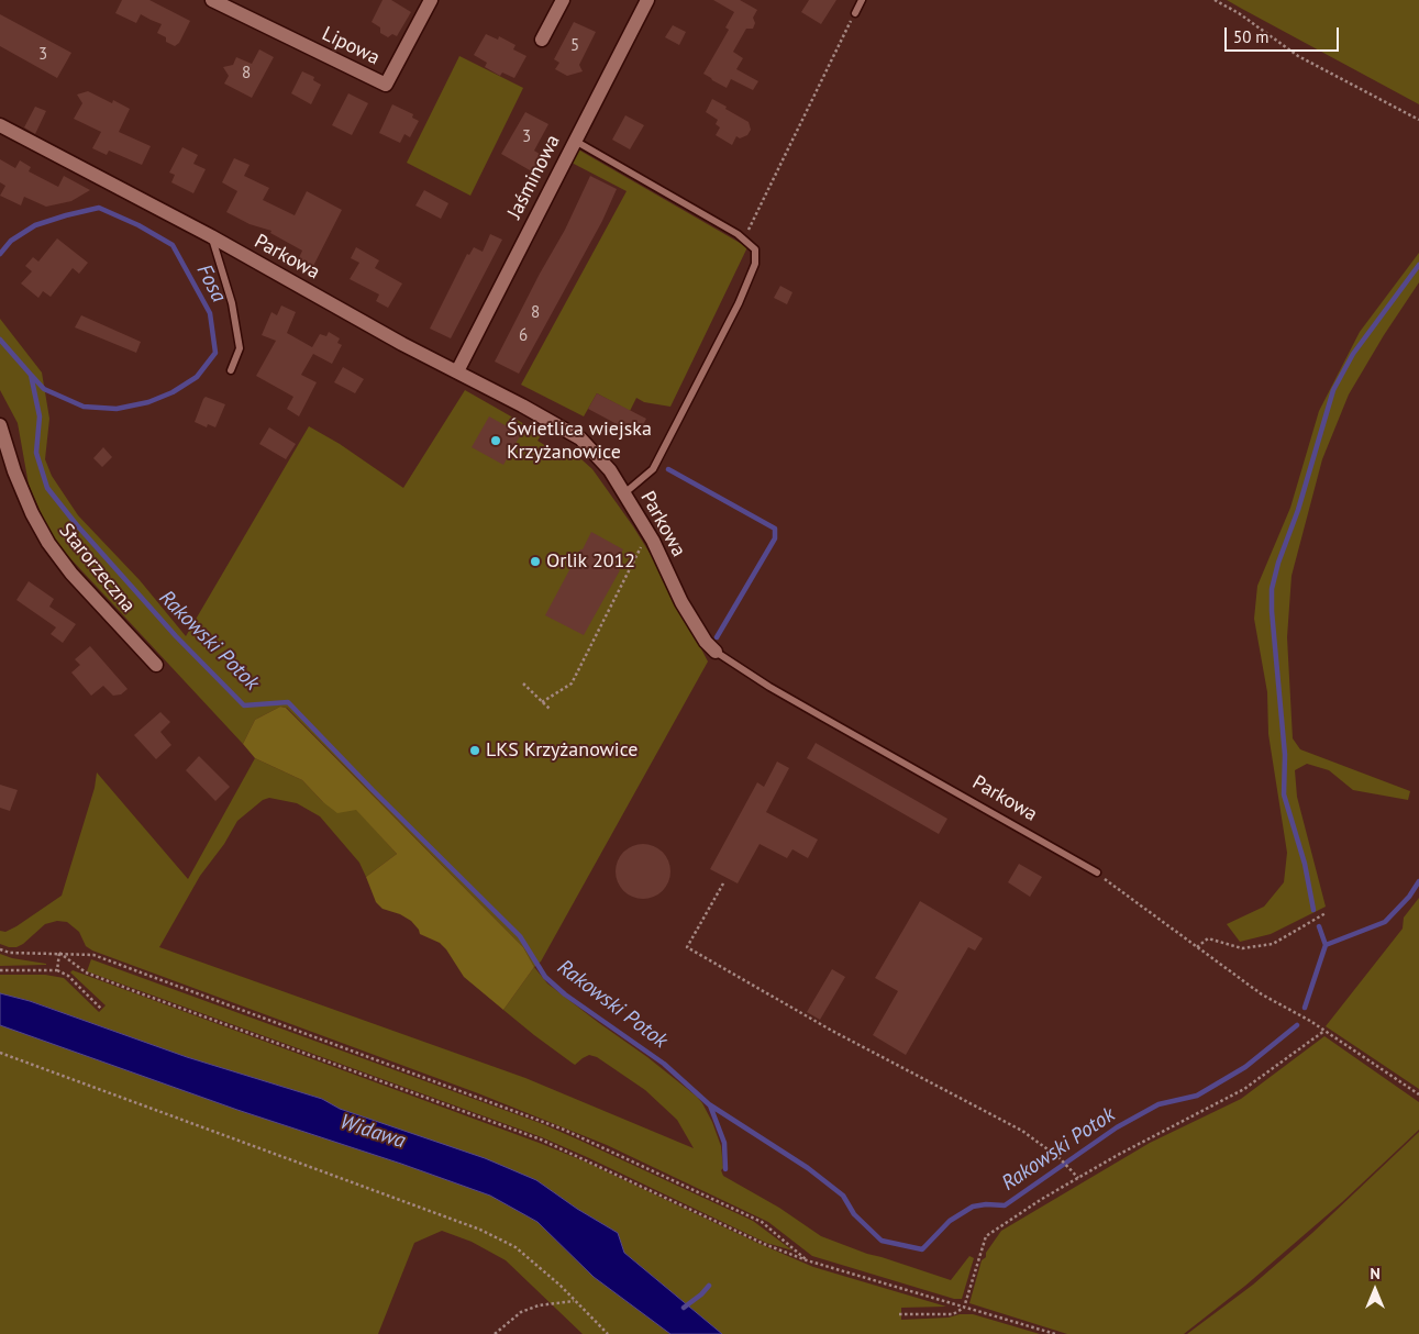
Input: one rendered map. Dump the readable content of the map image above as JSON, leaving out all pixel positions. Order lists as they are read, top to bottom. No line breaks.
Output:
{"streets":{"street":["Lipowa","Jaśminowa","Parkowa","Starorzeczna"]},"crossings":[["Jaśminowa","Parkowa"]],"water":["Fosa","Rakowski Potok","Widawa"],"places":["Świetlica wiejska Krzyżanowice","Orlik 2012","LKS Krzyżanowice"],"house_numbers":["5","3","8","3","8","6"],"scale_bar":"50 m","north":"top"}
